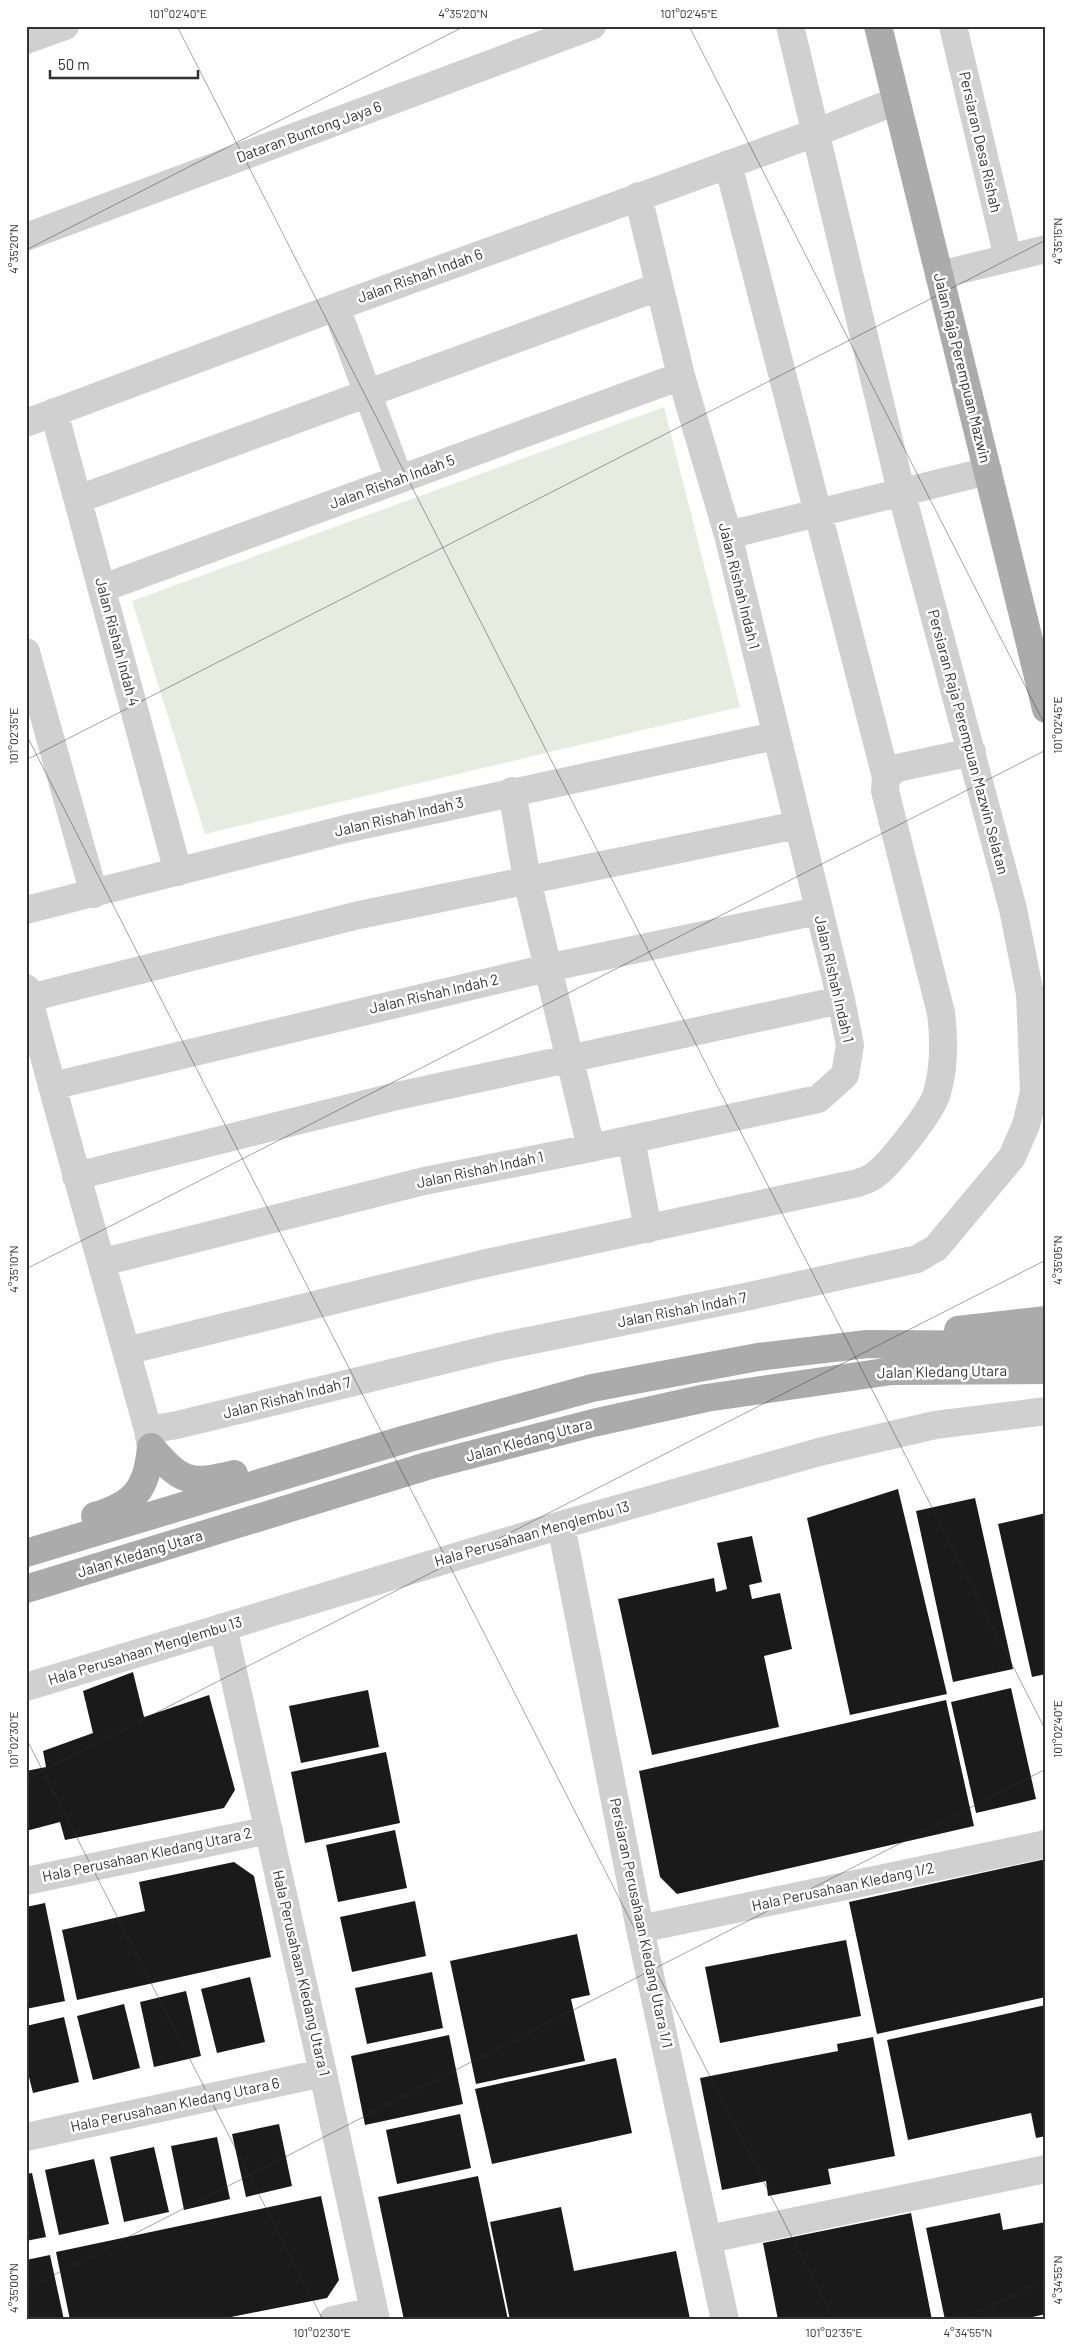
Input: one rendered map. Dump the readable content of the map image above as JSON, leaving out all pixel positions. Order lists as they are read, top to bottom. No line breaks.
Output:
{"streets":{"main road":["Jalan Raja Perempuan Mazwin","Jalan Kledang Utara"],"street":["Dataran Buntong Jaya 6","Persiaran Desa Rishah","Jalan Rishah Indah 6","Jalan Rishah Indah 5","Jalan Rishah Indah 1","Jalan Rishah Indah 4","Persiaran Raja Perempuan Mazwin Selatan","Jalan Rishah Indah 3","Jalan Rishah Indah 2","Jalan Rishah Indah 7","Hala Perusahaan Menglembu 13","Hala Perusahaan Kledang Utara 2","Hala Perusahaan Kledang 1/2","Persiaran Perusahaan Kledang Utara 1/1","Hala Perusahaan Kledang Utara 1","Hala Perusahaan Kledang Utara 6"]},"crossings":[["Jalan Rishah Indah 6","Jalan Raja Perempuan Mazwin"],["Jalan Rishah Indah 6","Jalan Rishah Indah 1"],["Jalan Rishah Indah 6","Jalan Rishah Indah 4"],["Jalan Rishah Indah 6","Persiaran Raja Perempuan Mazwin Selatan"],["Jalan Rishah Indah 5","Jalan Rishah Indah 1"],["Jalan Rishah Indah 5","Jalan Rishah Indah 4"],["Jalan Rishah Indah 1","Jalan Rishah Indah 3"],["Jalan Rishah Indah 1","Jalan Rishah Indah 2"],["Jalan Rishah Indah 4","Jalan Rishah Indah 3"],["Persiaran Raja Perempuan Mazwin Selatan","Jalan Rishah Indah 7"],["Hala Perusahaan Menglembu 13","Persiaran Perusahaan Kledang Utara 1/1"],["Hala Perusahaan Menglembu 13","Hala Perusahaan Kledang Utara 1"],["Hala Perusahaan Kledang Utara 2","Hala Perusahaan Kledang Utara 1"],["Hala Perusahaan Kledang 1/2","Persiaran Perusahaan Kledang Utara 1/1"],["Hala Perusahaan Kledang Utara 1","Hala Perusahaan Kledang Utara 6"]],"scale_bar":"50 m","coordinates":["101°02'40\"E","4°35'20\"N","101°02'45\"E","4°35'15\"N","101°02'35\"E","4°35'05\"N","4°35'10\"N","101°02'30\"E","4°34'55\"N","4°35'00\"N"]}
